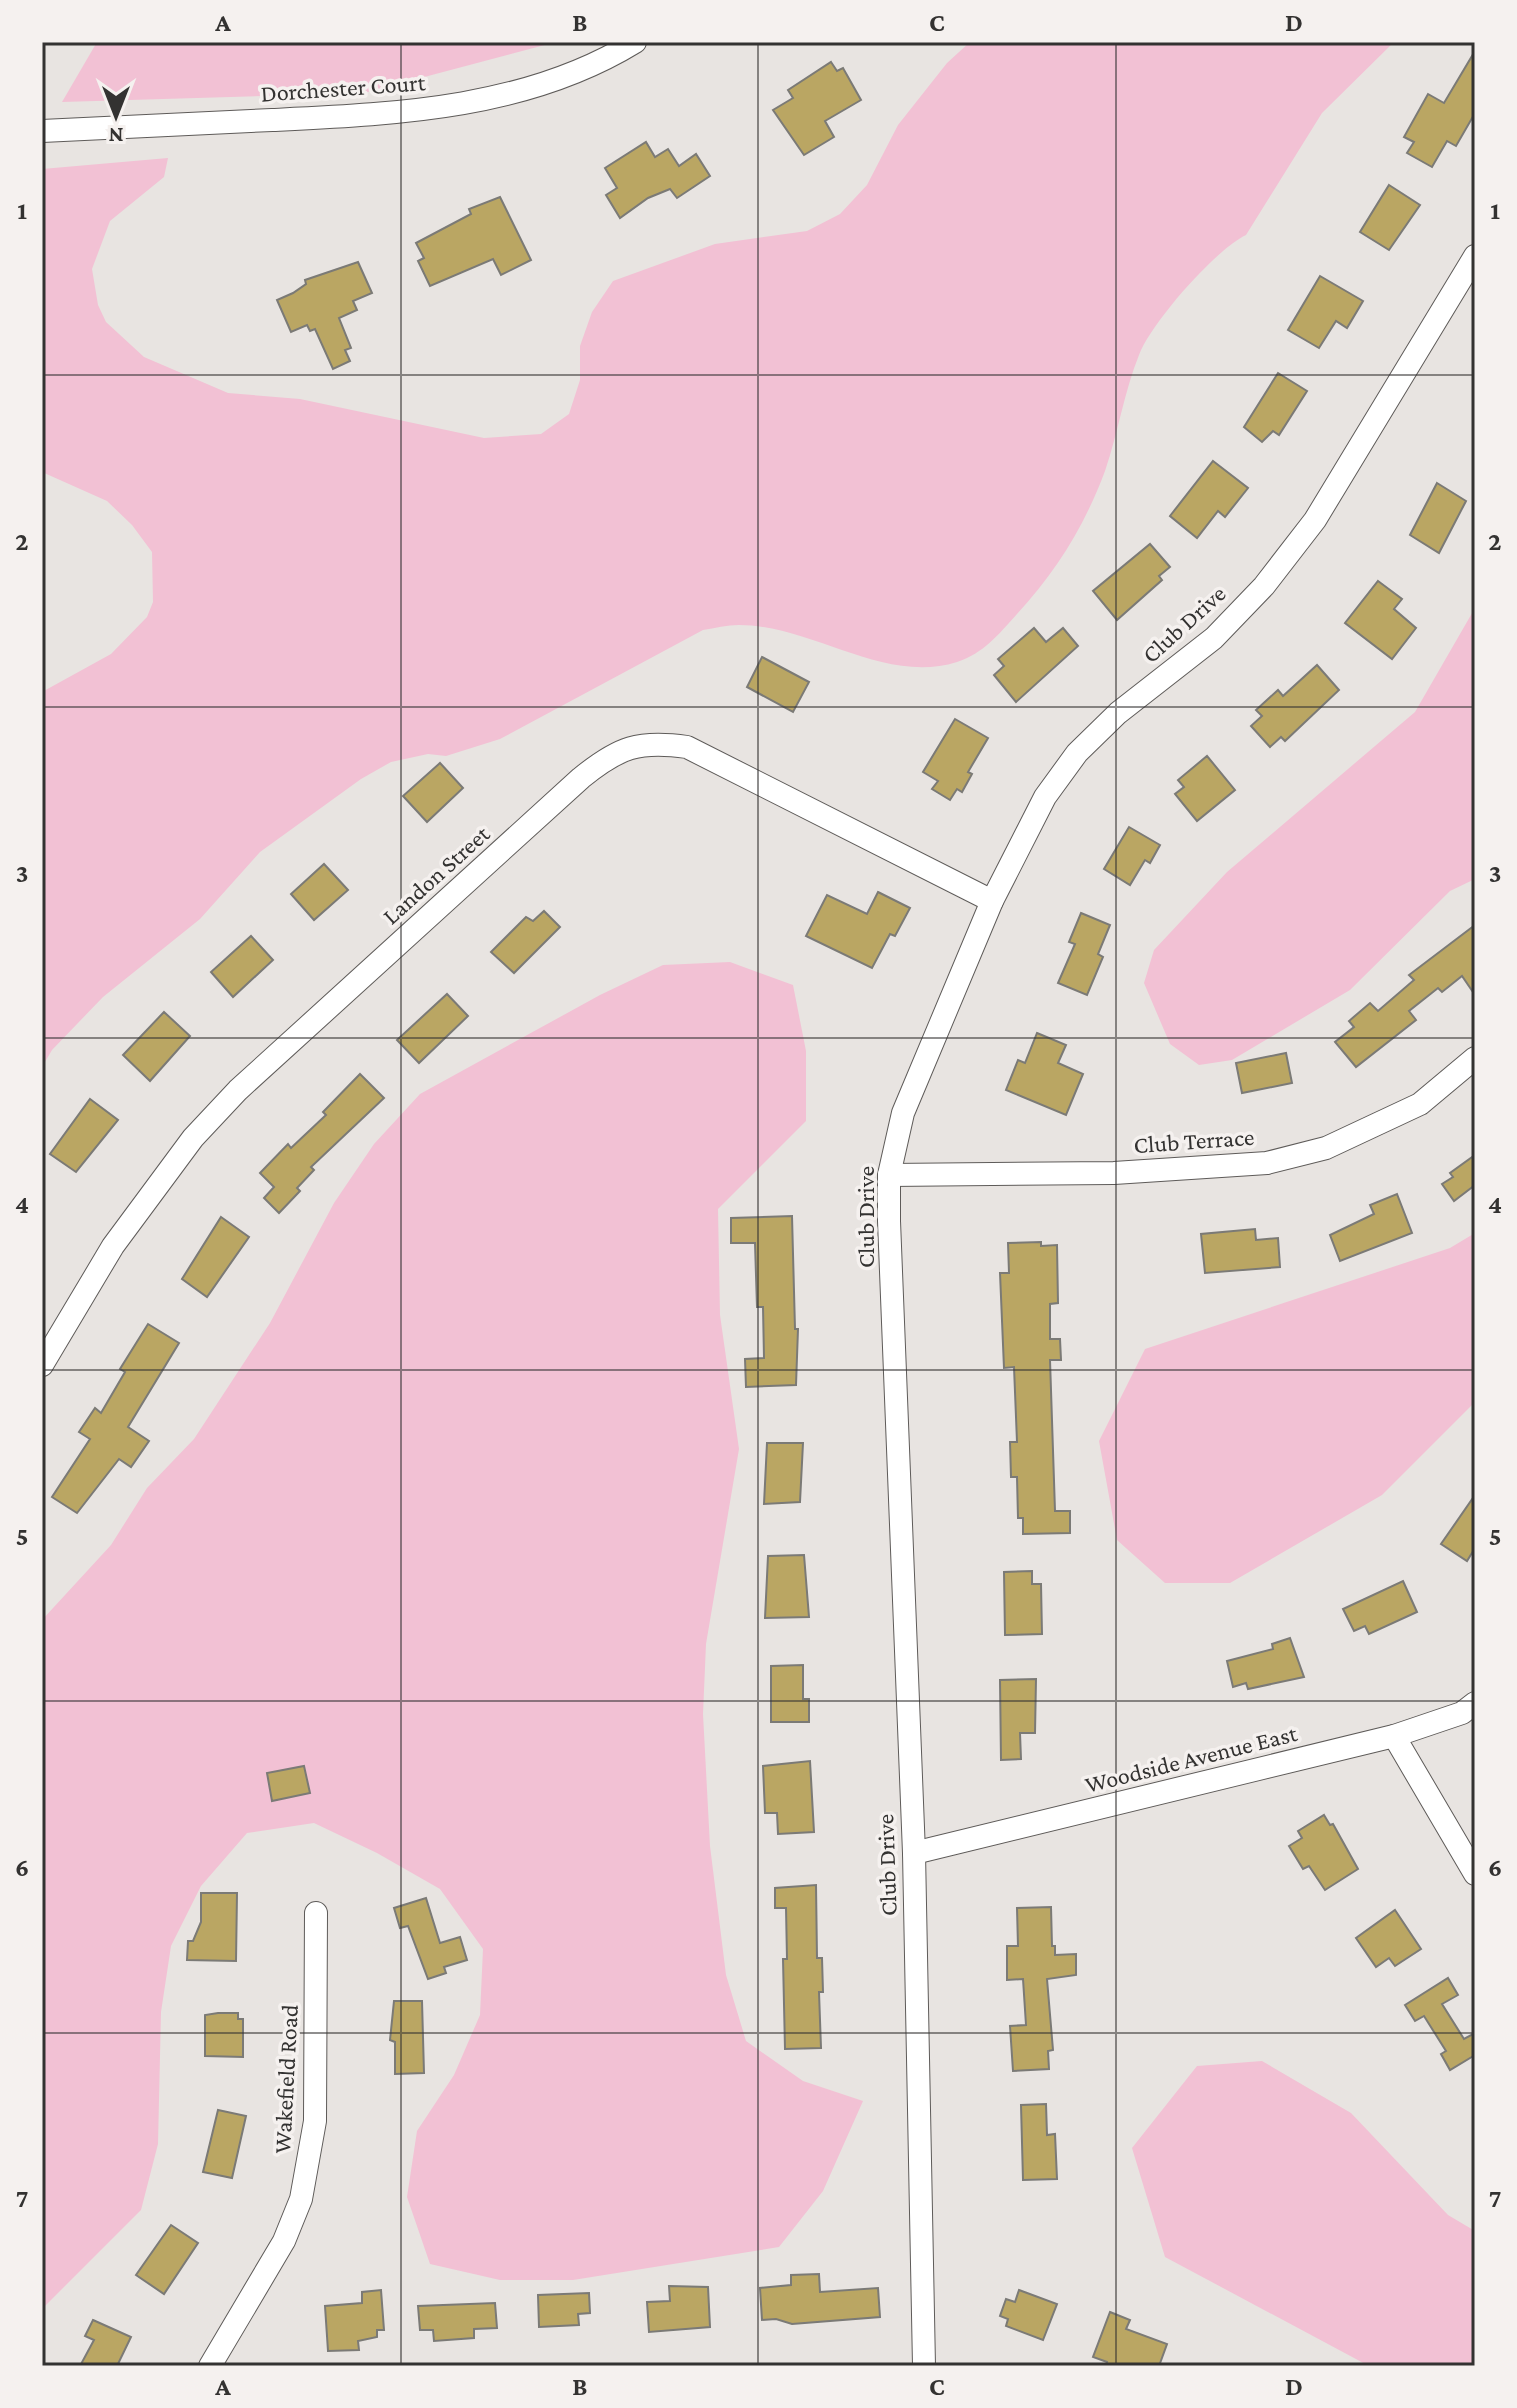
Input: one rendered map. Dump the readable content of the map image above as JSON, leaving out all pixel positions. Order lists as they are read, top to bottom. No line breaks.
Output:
{"streets":{"street":["Dorchester Court","Club Drive","Landon Street","Club Terrace","Woodside Avenue East","Wakefield Road"]},"crossings":[["Club Drive","Landon Street"],["Club Drive","Club Terrace"],["Club Drive","Woodside Avenue East"]],"north":"bottom","grid":{"columns":["A","B","C","D"],"rows":["1","2","3","4","5","6","7"]}}
